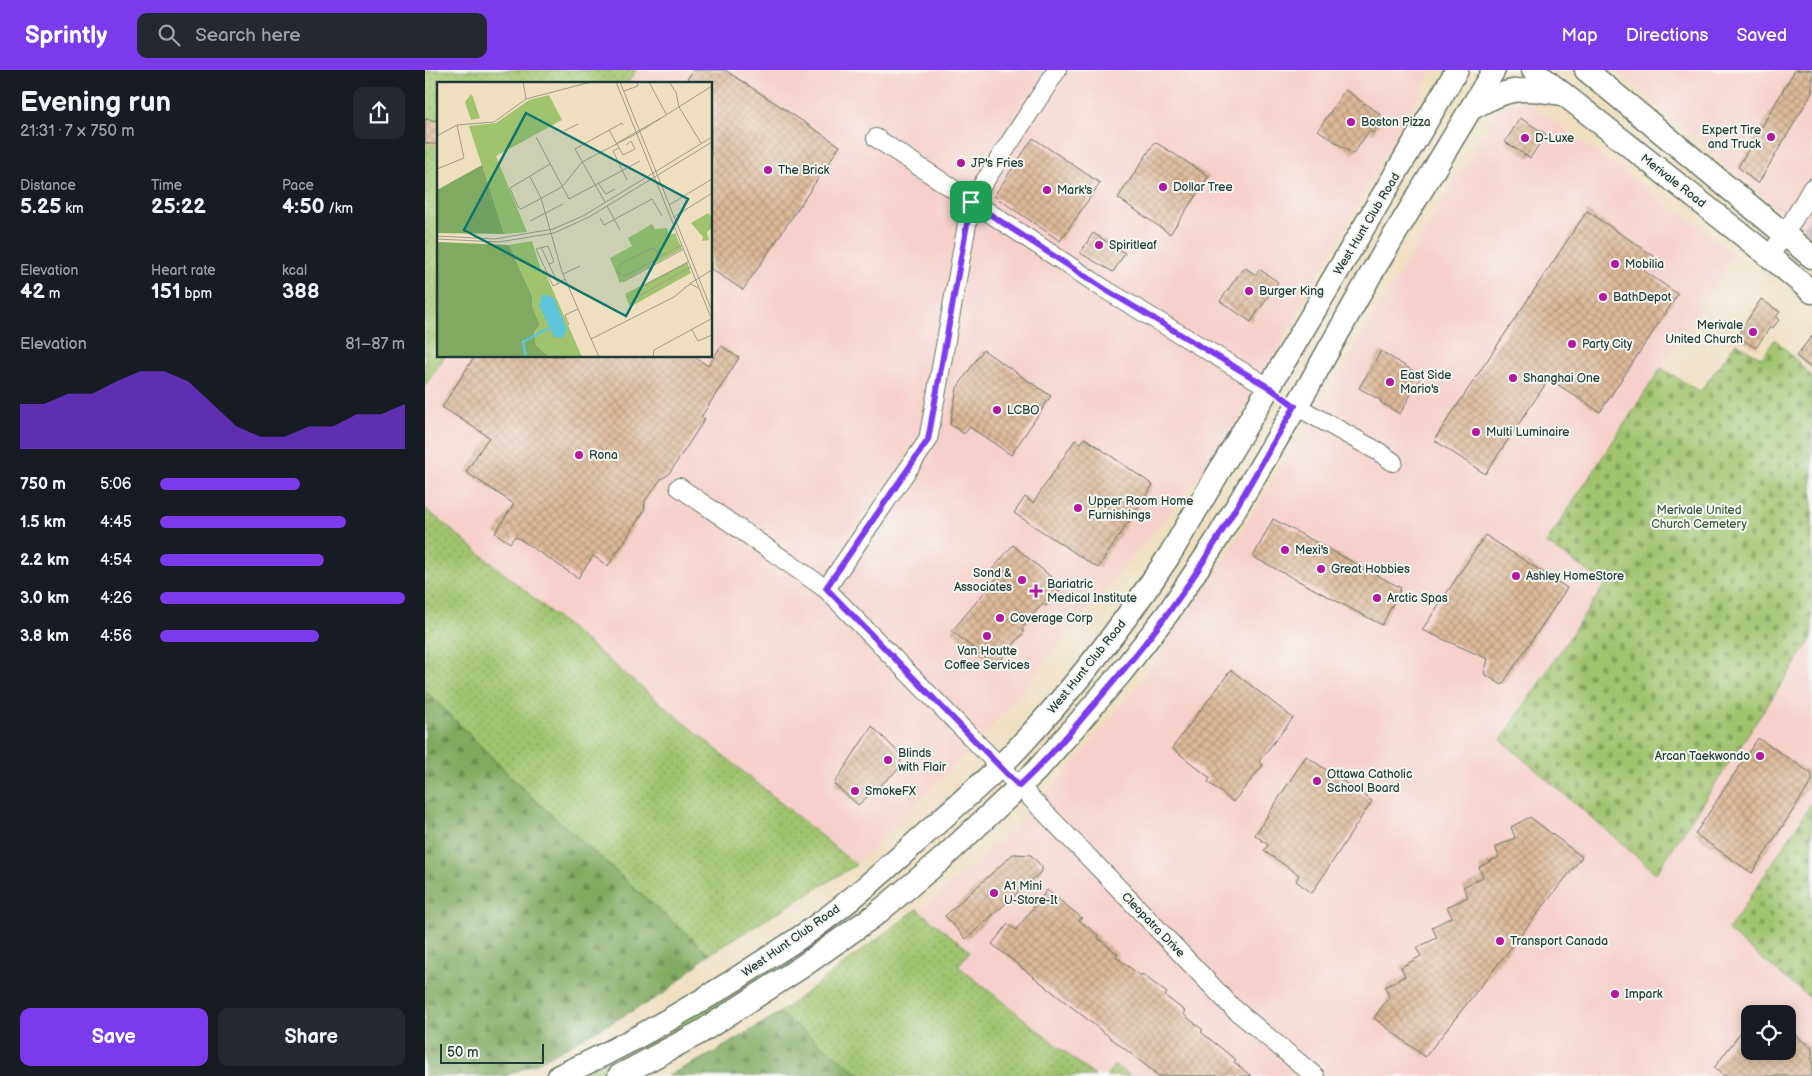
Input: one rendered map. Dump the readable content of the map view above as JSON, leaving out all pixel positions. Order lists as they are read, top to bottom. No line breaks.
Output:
{"streets":{"main road":["Merivale Road","West Hunt Club Road"],"street":["Cleopatra Drive"]},"crossings":[["West Hunt Club Road","Cleopatra Drive"]],"parks":["Merivale United Church Cemetery"],"places":{"other":["Boston Pizza","Expert Tire and Truck","D-Luxe","JP's Fries","The Brick","Dollar Tree","Mark's","Spiritleaf","Mobilia","Burger King","BathDepot","Merivale United Church","Party City","Shanghai One","East Side Mario's","LCBO","Multi Luminaire","Rona","Upper Room Home Furnishings","Mexi's","Great Hobbies","Ashley HomeStore","Sond & Associates","Arctic Spas","Coverage Corp","Van Houtte Coffee Services","Arcan Taekwondo","Blinds with Flair","Ottawa Catholic School Board","SmokeFX","A1 Mini U-Store-It","Transport Canada","Impark"],"health":["Bariatric Medical Institute"]},"scale_bar":"50 m","page":{"header":"Sprintly","search":"Search here","nav":["Map","Directions","Saved"],"heading":["Evening run","21:31 · 7 × 750 m"],"stats":[["Distance","5.25 km"],["Time","25:22"],["Pace","4:50 /km"],["Elevation","42 m"],["Heart rate","151 bpm"],["kcal","388"]],"chart":["Elevation","81–87 m"],"list":[{"name":"750 m","note":"5:06"},{"name":"1.5 km","note":"4:45"},{"name":"2.2 km","note":"4:54"},{"name":"3.0 km","note":"4:26"},{"name":"3.8 km","note":"4:56"}],"buttons":["Save","Share"],"scale":"50 m"}}
